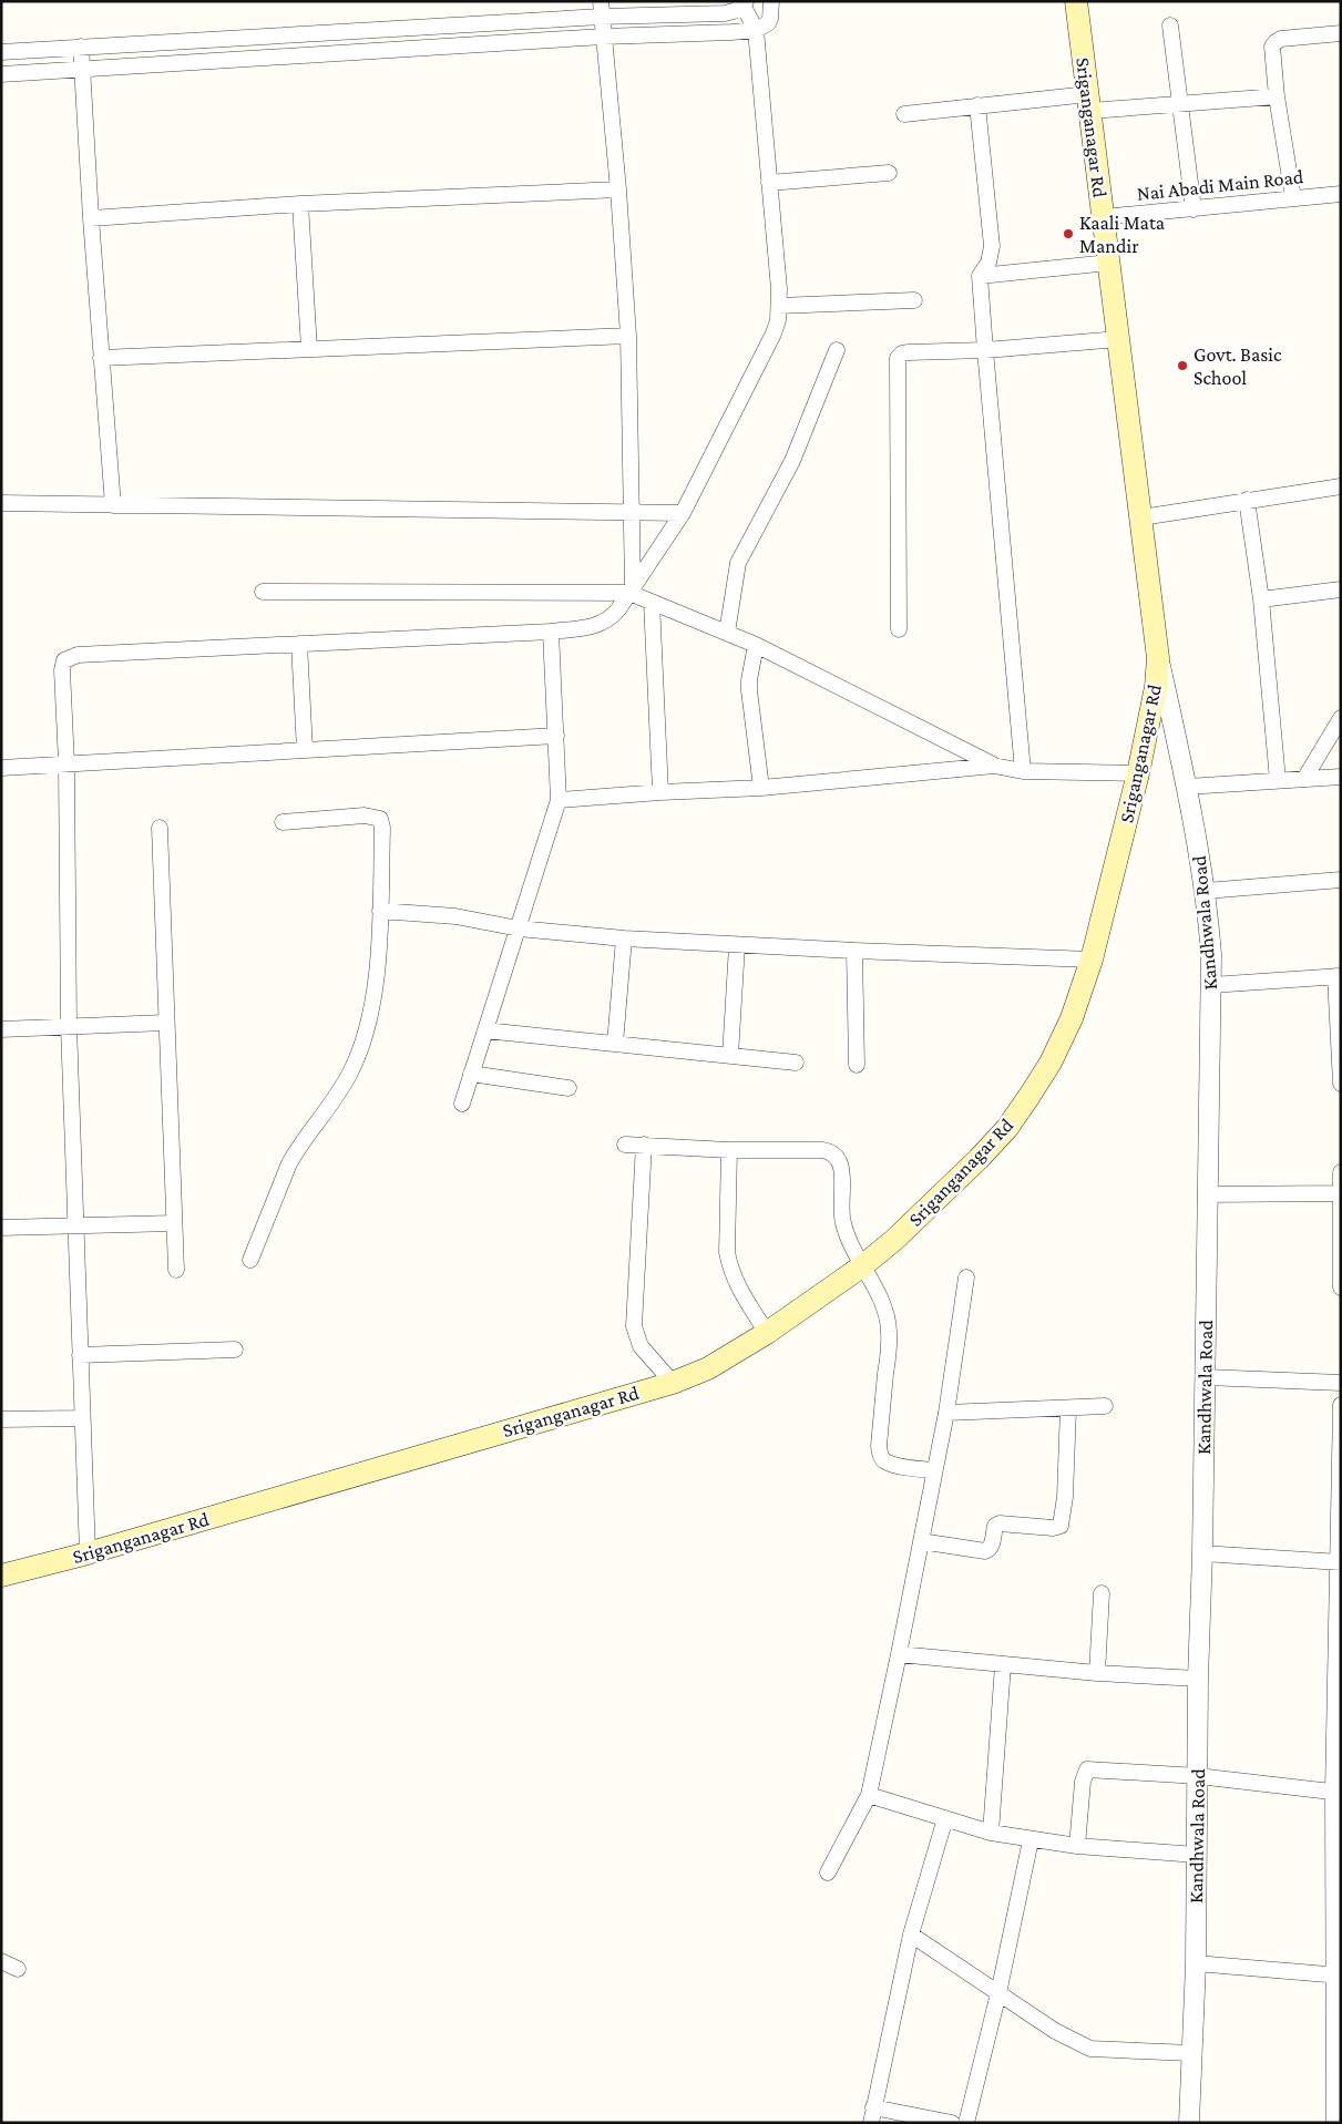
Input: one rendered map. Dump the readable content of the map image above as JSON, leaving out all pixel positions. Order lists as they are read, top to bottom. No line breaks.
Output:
{"streets":{"main road":["Sriganganagar Rd"],"street":["Nai Abadi Main Road","Kandhwala Road"]},"crossings":[["Sriganganagar Rd","Nai Abadi Main Road"],["Sriganganagar Rd","Kandhwala Road"]],"places":["Kaali Mata Mandir","Govt. Basic School"]}
